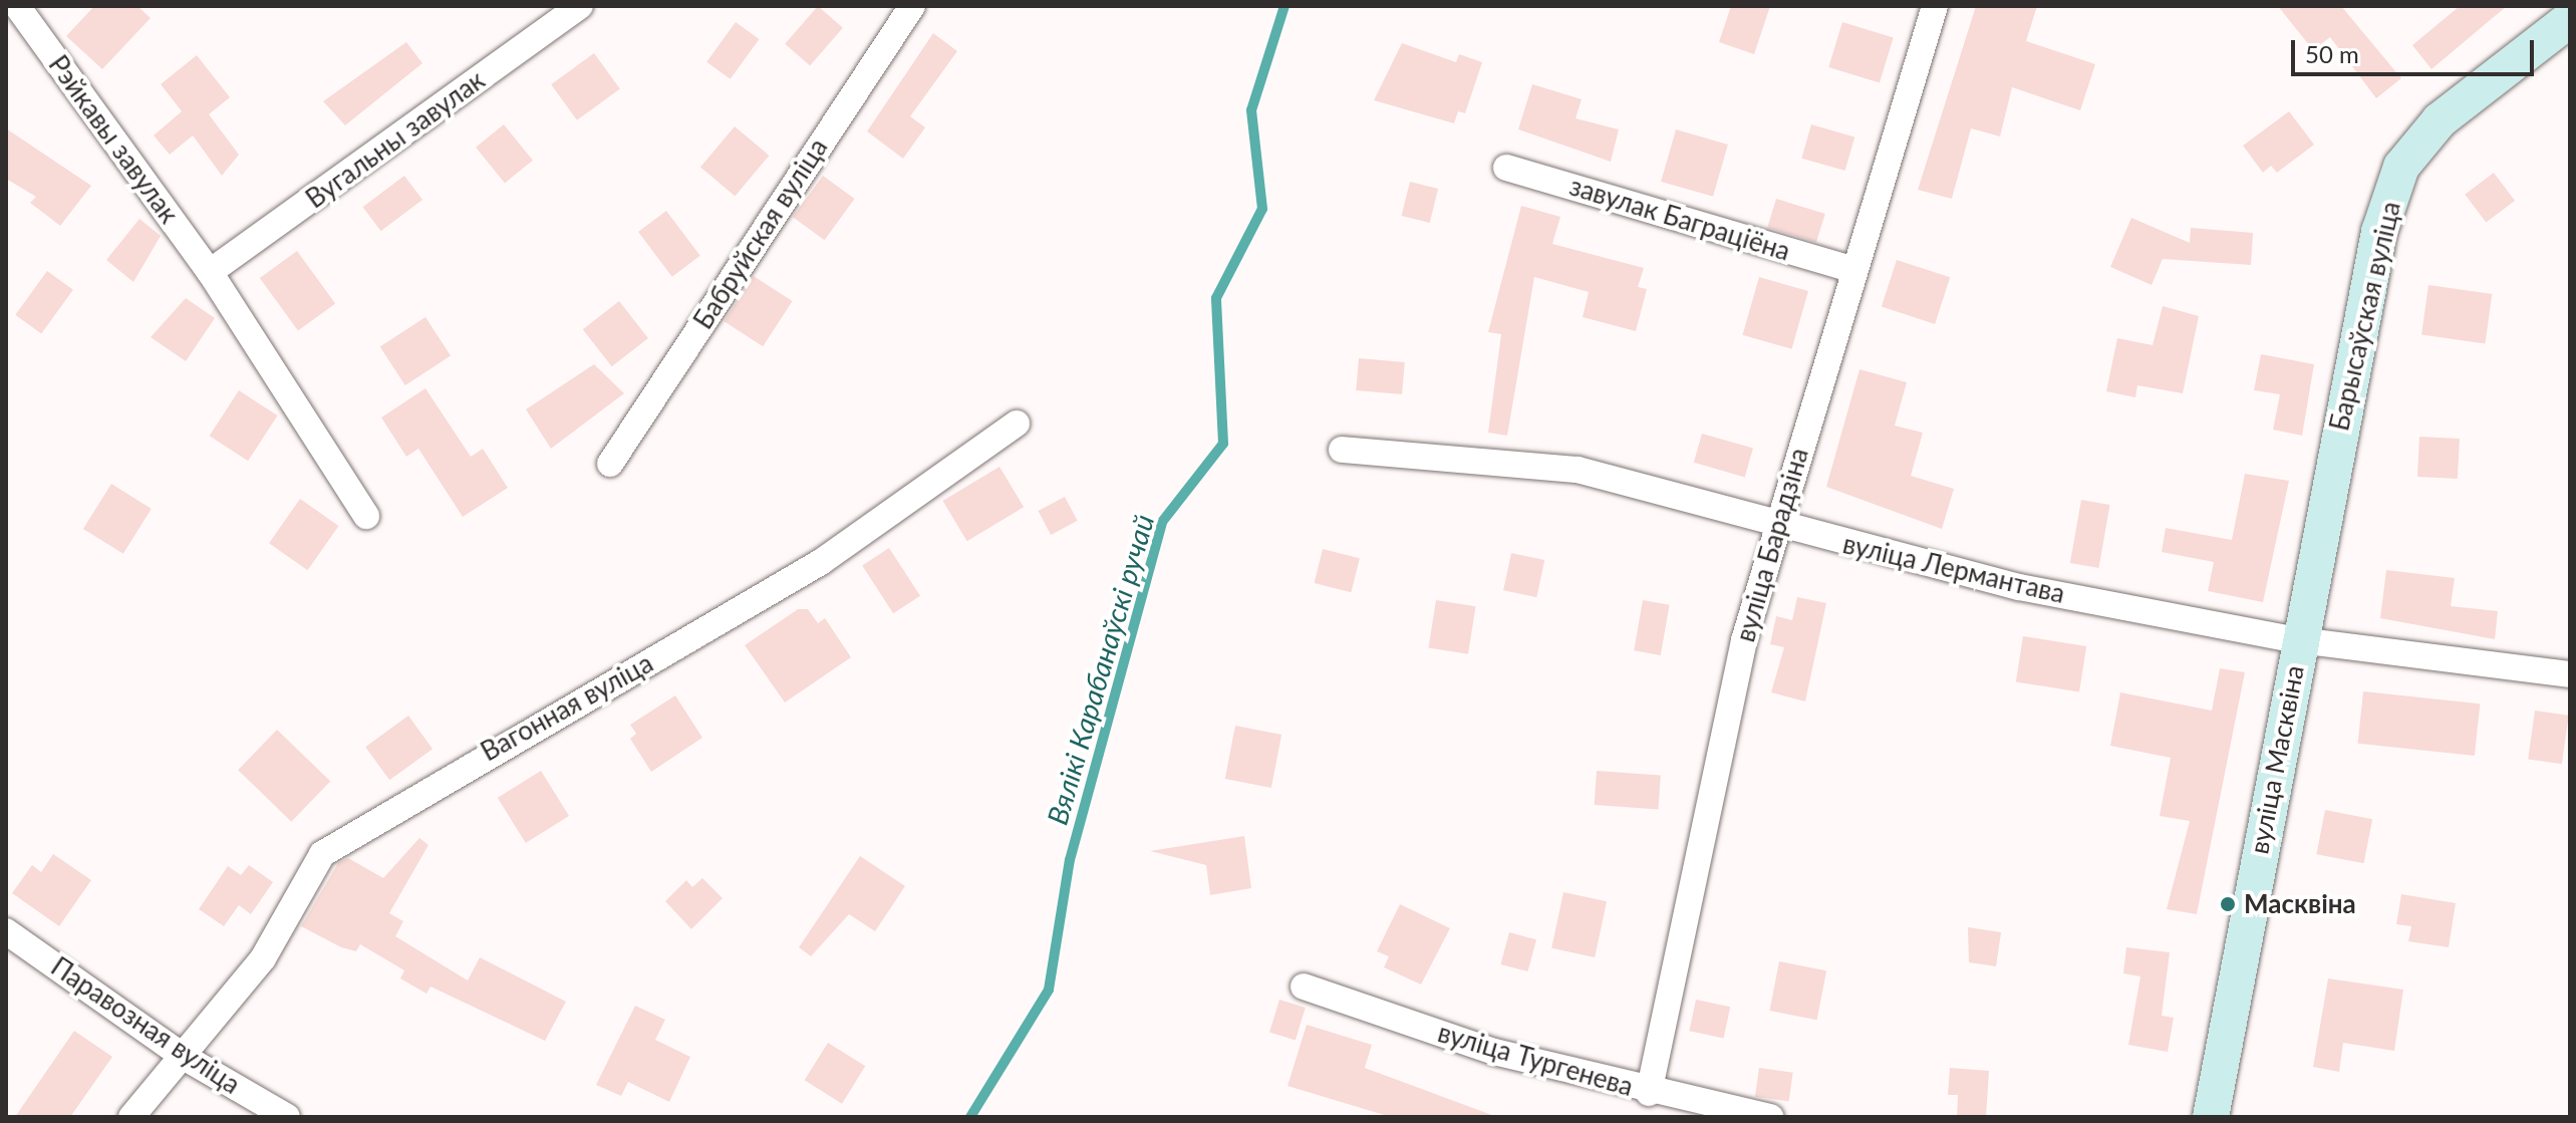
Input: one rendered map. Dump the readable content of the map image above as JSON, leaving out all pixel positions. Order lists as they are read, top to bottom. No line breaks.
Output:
{"streets":{"main road":["Барысаўская вуліца","вуліца Масквіна"],"street":["Рэйкавы завулак","Вугальны завулак","завулак Баграціёна","Бабруйская вуліца","вуліца Барадзіна","вуліца Лермантава","Вагонная вуліца","Паравозная вуліца","вуліца Тургенева"]},"crossings":[["Рэйкавы завулак","Вугальны завулак"],["завулак Баграціёна","вуліца Барадзіна"],["Барысаўская вуліца","вуліца Лермантава"],["Барысаўская вуліца","вуліца Масквіна"],["вуліца Барадзіна","вуліца Лермантава"],["вуліца Барадзіна","вуліца Тургенева"],["вуліца Лермантава","вуліца Масквіна"],["Вагонная вуліца","Паравозная вуліца"]],"water":["Вялікі Карабанаўскі ручай"],"places":["Масквіна"],"scale_bar":"50 m"}
